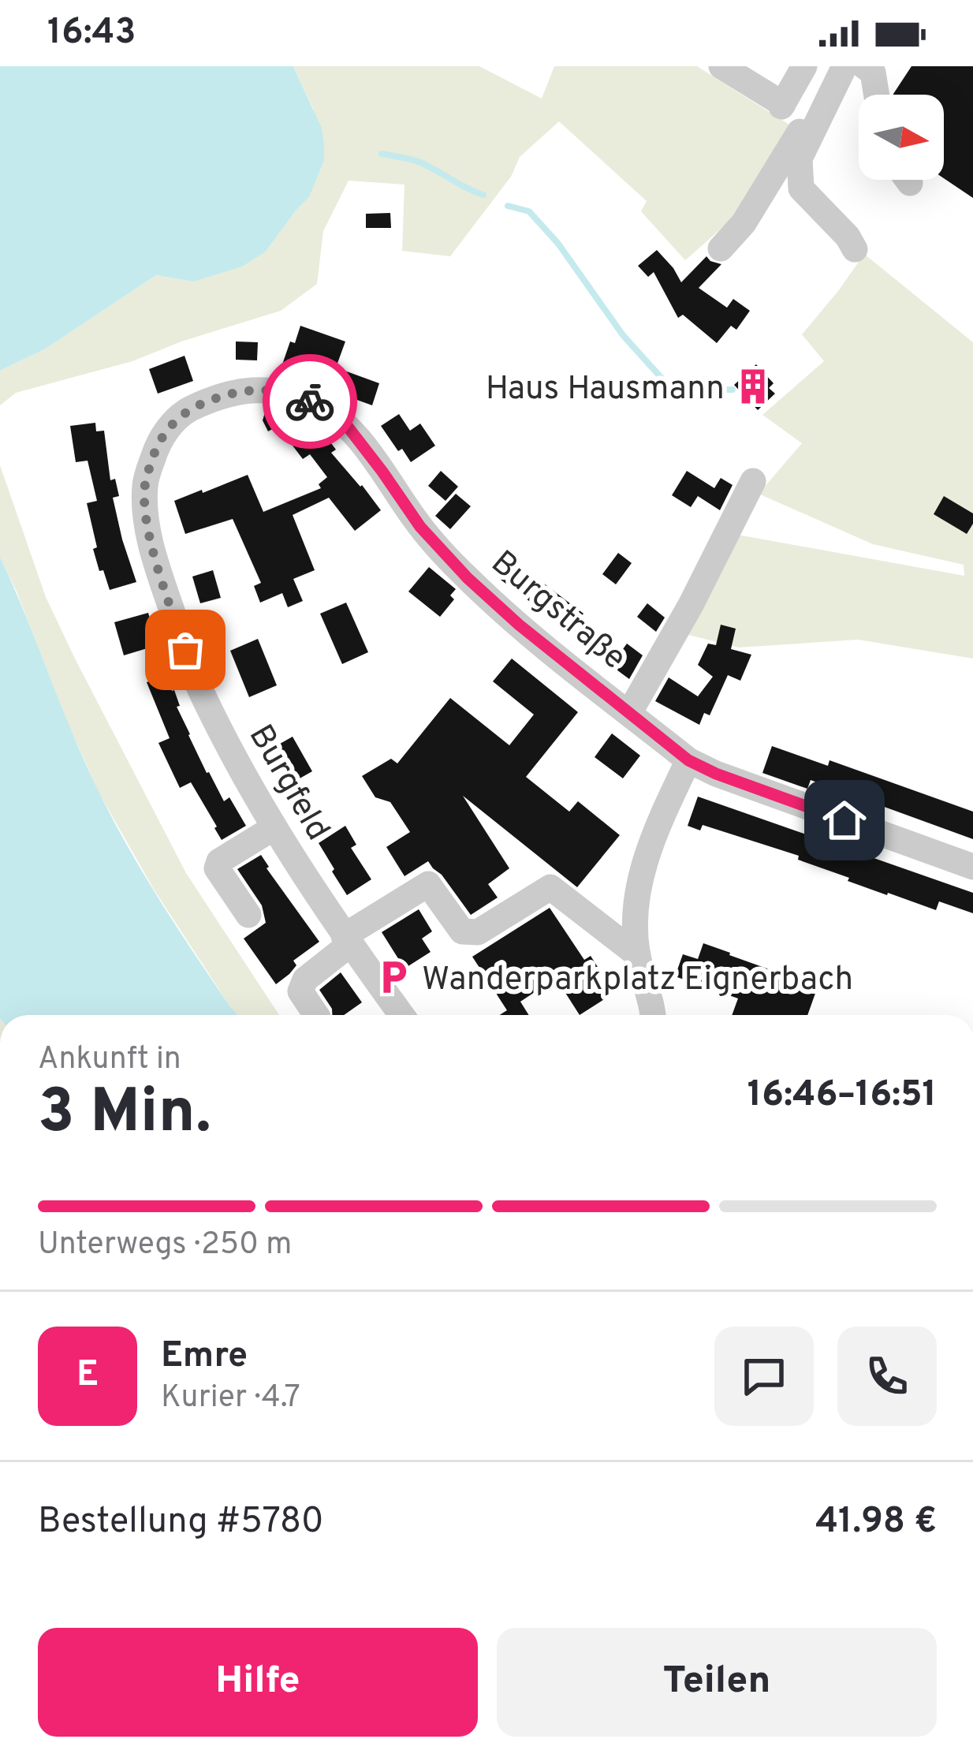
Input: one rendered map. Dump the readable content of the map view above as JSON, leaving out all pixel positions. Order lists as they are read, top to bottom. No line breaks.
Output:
{"streets":{"street":["Burgstraße","Burgfeld"]},"crossings":[["Burgstraße","Burgfeld"]],"places":{"building":["Haus Hausmann"],"parking":["Wanderparkplatz Eignerbach"]},"north":"right","page":{"status":"16:43","heading":["3 Min.","Ankunft in","16:46–16:51"],"panel":["Emre","Kurier · 4.7","Bestellung #5780","41.98 €"],"bar":"Unterwegs · 250 m","round":"E","buttons":["Hilfe","Teilen"]}}
